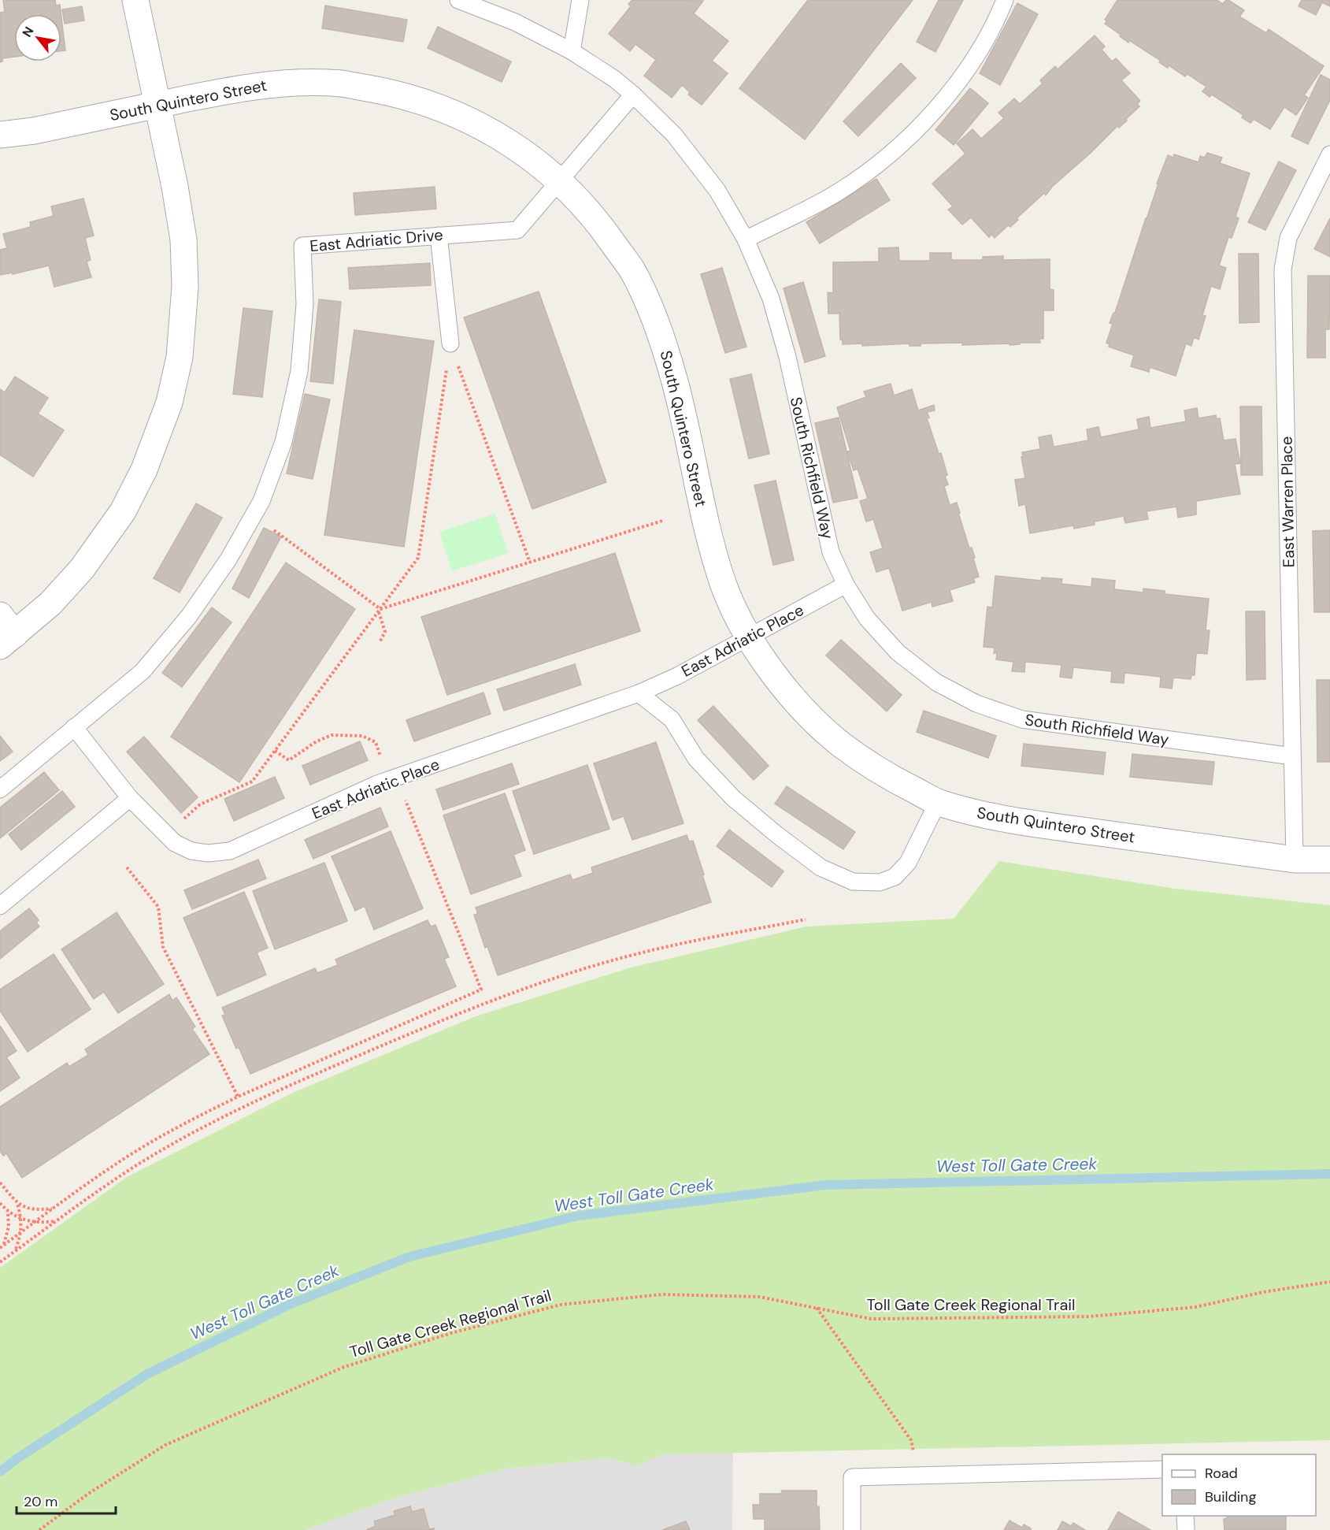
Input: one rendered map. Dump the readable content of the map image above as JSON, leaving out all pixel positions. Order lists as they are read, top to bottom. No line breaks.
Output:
{"streets":{"street":["South Quintero Street"],"lane":["East Adriatic Drive","South Richfield Way","East Warren Place","East Adriatic Place"],"path":["Toll Gate Creek Regional Trail"]},"crossings":[["South Quintero Street","East Adriatic Drive"],["South Quintero Street","East Warren Place"],["South Quintero Street","East Adriatic Place"],["East Adriatic Drive","South Richfield Way"],["South Richfield Way","East Warren Place"],["South Richfield Way","East Adriatic Place"]],"water":["West Toll Gate Creek"],"legend":["Road","Building"],"scale_bar":"20 m","north":"top left"}
